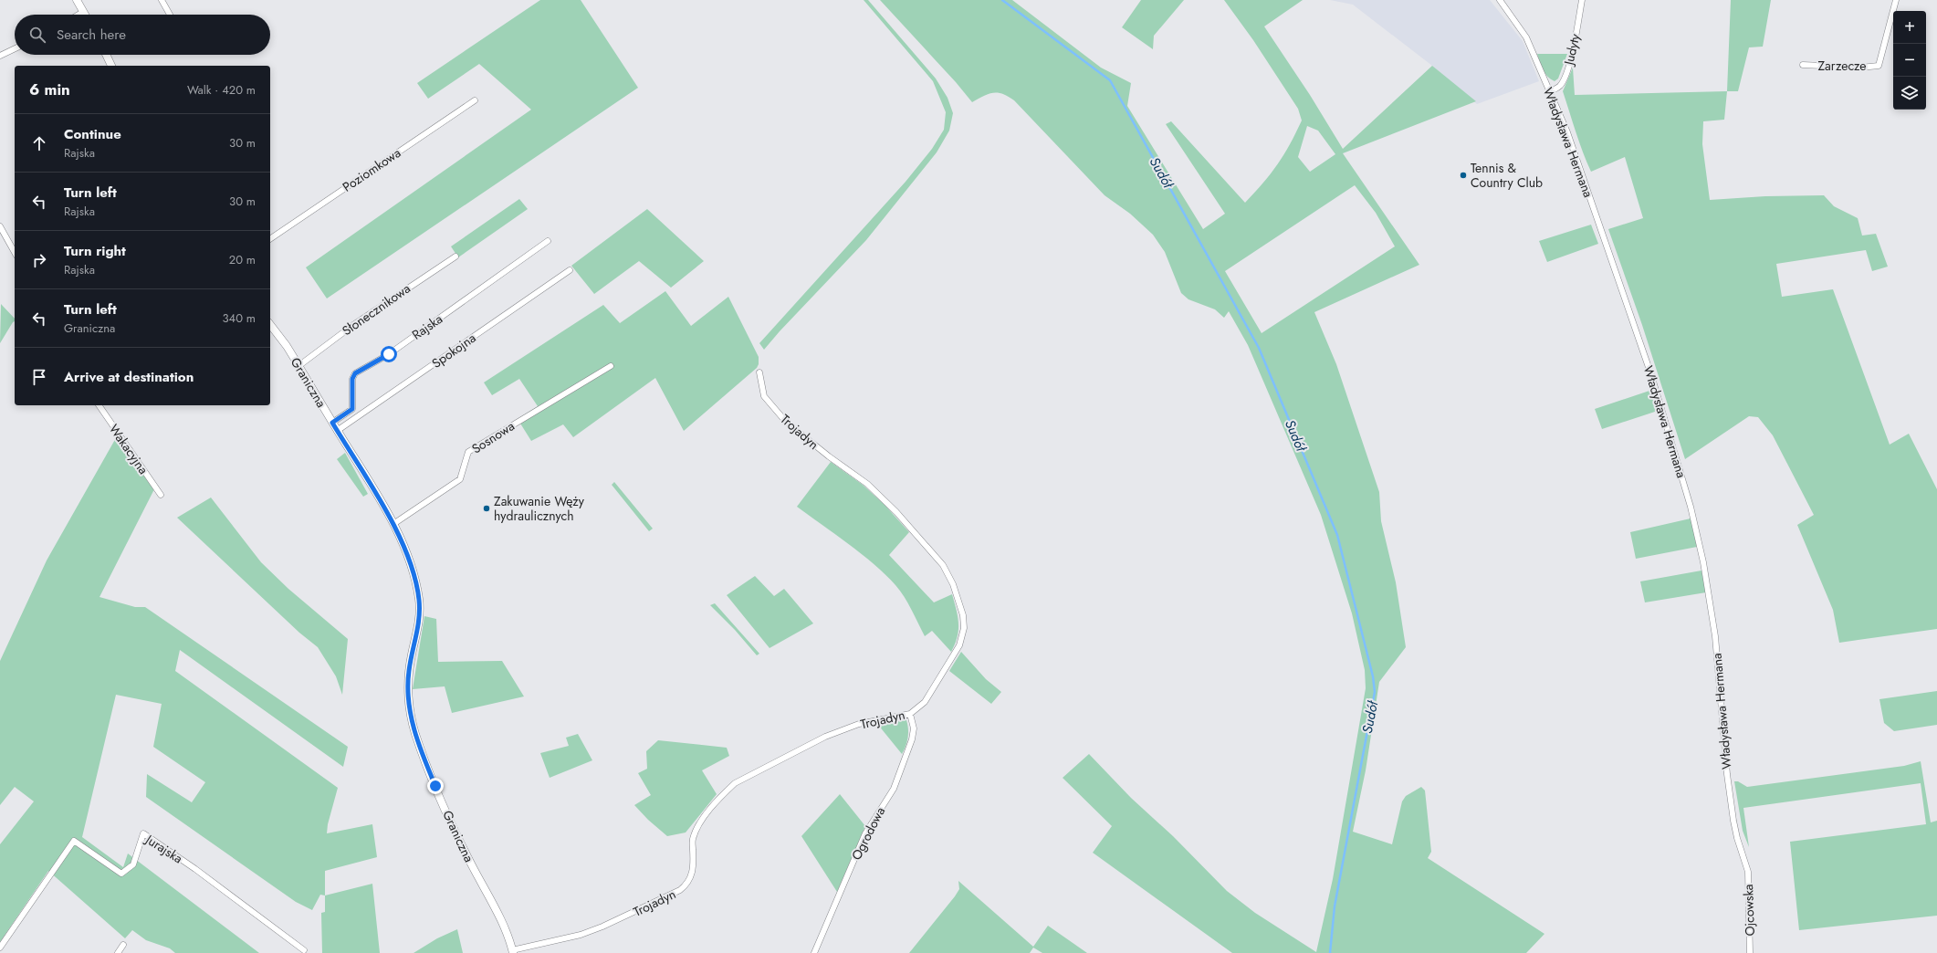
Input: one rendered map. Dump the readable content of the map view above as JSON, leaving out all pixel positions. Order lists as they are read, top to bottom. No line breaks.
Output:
{"streets":{"street":["Judyty","Zarzecze","Władysława Hermana","Poziomkowa","Słonecznikowa","Rajska","Spokojna","Graniczna","Trojadyn","Sosnowa","Wakacyjna","Ogrodowa","Jurajska","Ojcowska"]},"crossings":[["Judyty","Władysława Hermana"],["Władysława Hermana","Ojcowska"],["Słonecznikowa","Graniczna"],["Rajska","Graniczna"],["Spokojna","Graniczna"],["Graniczna","Trojadyn"],["Graniczna","Sosnowa"],["Trojadyn","Ogrodowa"]],"water":["Sudół"],"places":["Tennis & Country Club","Zakuwanie Węży hydraulicznych"],"page":{"map_buttons":["+","−"],"search":"Search here","heading":["6 min","Walk · 420 m"],"list":[["Continue","Rajska","30 m"],["Turn left","Rajska","30 m"],["Turn right","Rajska","20 m"],["Turn left","Graniczna","340 m"],"Arrive at destination"]}}
